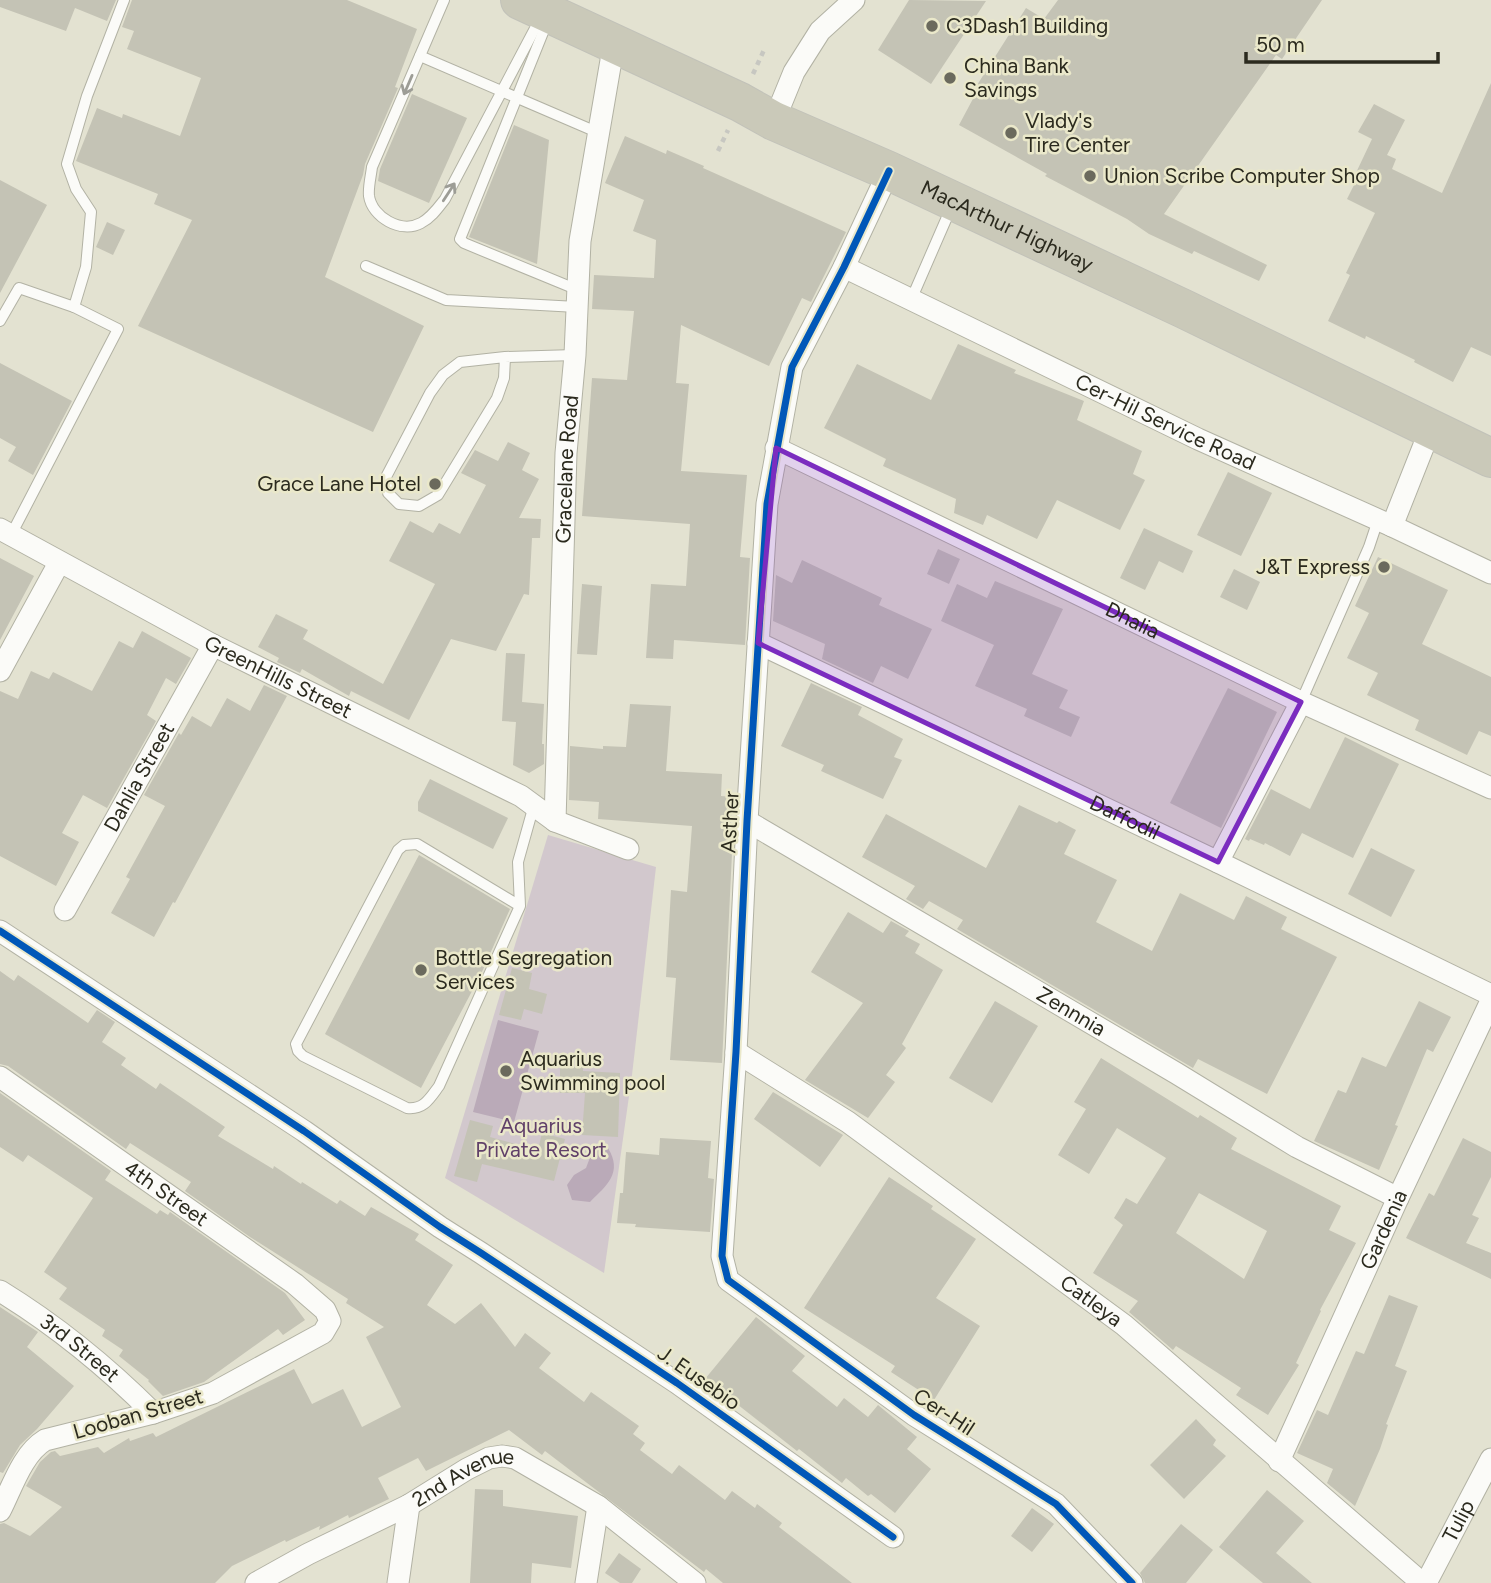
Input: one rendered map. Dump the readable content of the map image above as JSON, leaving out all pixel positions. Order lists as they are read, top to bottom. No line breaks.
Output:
{"streets":{"highway":["MacArthur Highway"],"street":["Cer-Hil Service Road","Gracelane Road","Dhalia","GreenHills Street","Dahlia Street","Daffodil","Asther","Zennnia","4th Street","Gardenia","Catleya","3rd Street","J. Eusebio","Cer-Hil","Looban Street","2nd Avenue","Tulip"]},"crossings":[["MacArthur Highway","Gracelane Road"],["MacArthur Highway","Asther"],["Cer-Hil Service Road","Asther"],["Gracelane Road","GreenHills Street"],["Dhalia","Asther"],["GreenHills Street","Dahlia Street"],["Daffodil","Asther"],["Asther","Zennnia"],["Asther","Catleya"],["Asther","Cer-Hil"],["Zennnia","Gardenia"],["4th Street","Looban Street"],["Gardenia","Catleya"],["Catleya","Tulip"],["3rd Street","Looban Street"]],"parks":["Aquarius Private Resort"],"places":["C3Dash1 Building","China Bank Savings","Vlady's Tire Center","Union Scribe Computer Shop","Grace Lane Hotel","J&T Express","Bottle Segregation Services","Aquarius Swimming pool"],"scale_bar":"50 m"}
